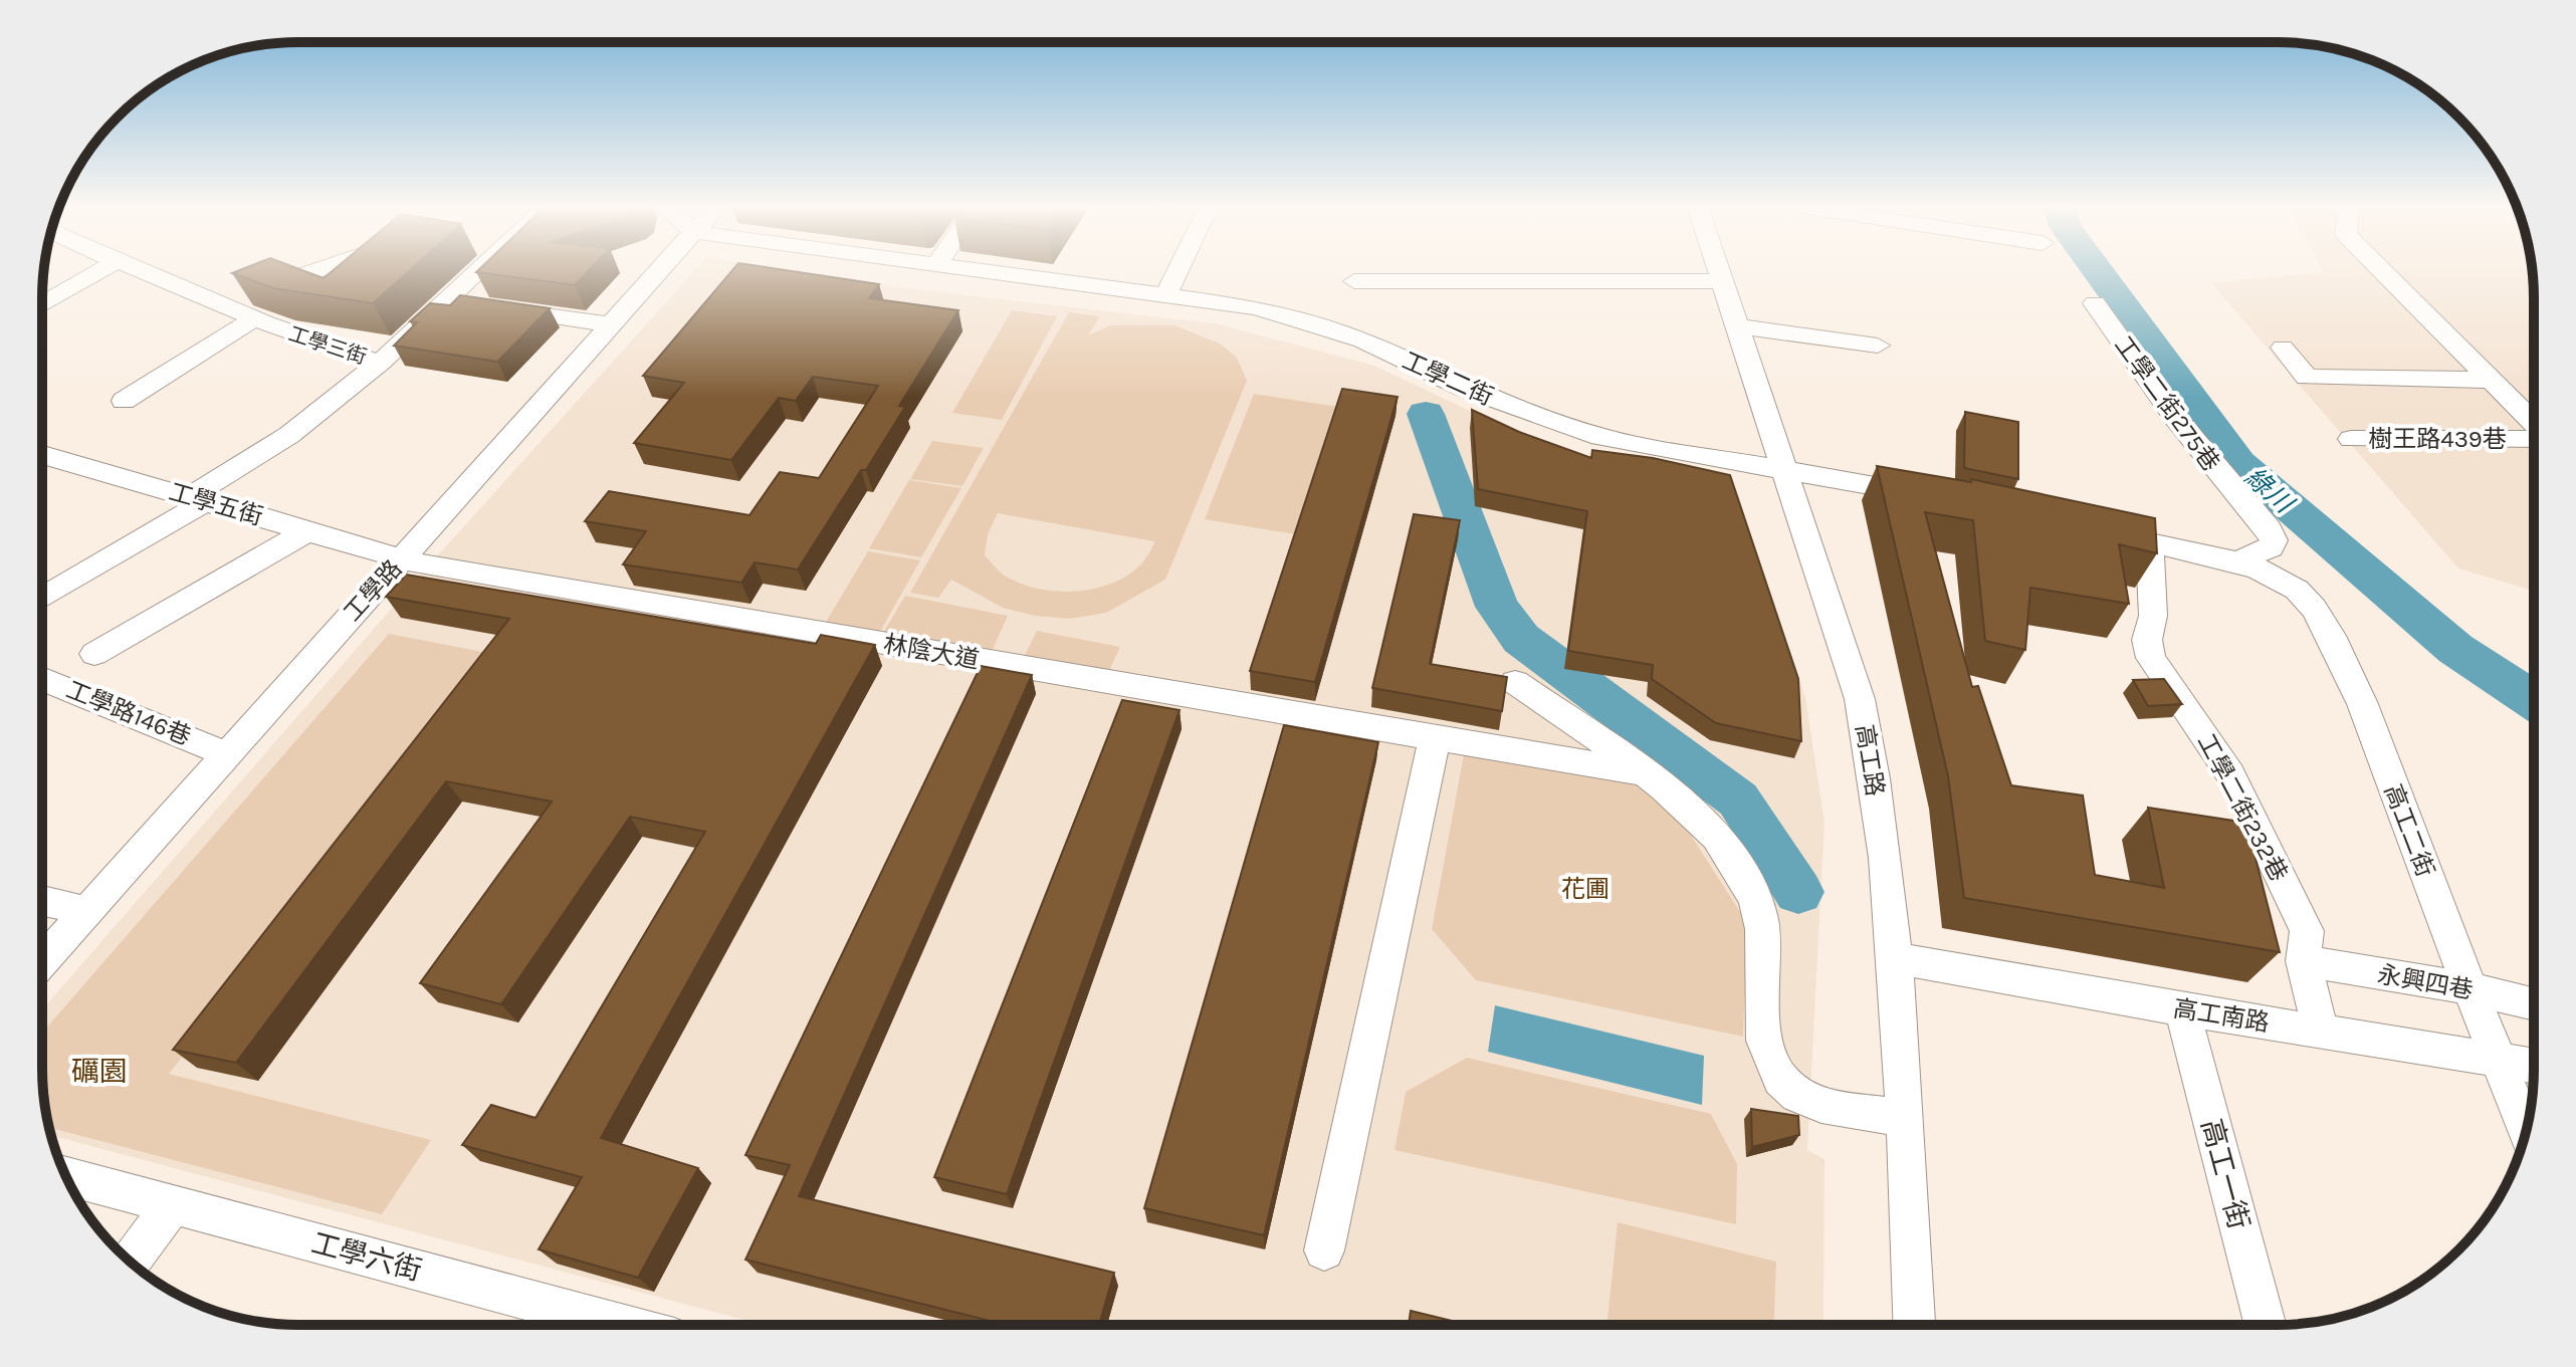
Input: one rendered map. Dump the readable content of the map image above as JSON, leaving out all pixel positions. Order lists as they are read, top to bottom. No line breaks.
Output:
{"streets":{"street":["工學三街","工學二街","工學二街275巷","樹王路439巷","工學五街","工學路","林陰大道","工學路146巷","高工路","工學二街232巷","高工二街","永興四巷","高工南路","高工一街","工學六街"]},"crossings":[["工學二街","高工路"],["工學二街275巷","高工二街"],["工學五街","工學路"],["工學五街","林陰大道"],["工學路","林陰大道"],["工學路","工學路146巷"],["高工路","高工南路"],["工學二街232巷","永興四巷"],["工學二街232巷","高工南路"],["高工二街","永興四巷"],["高工二街","高工南路"],["高工南路","高工一街"]],"water":["綠川"],"parks":["花圃","礪園"]}
